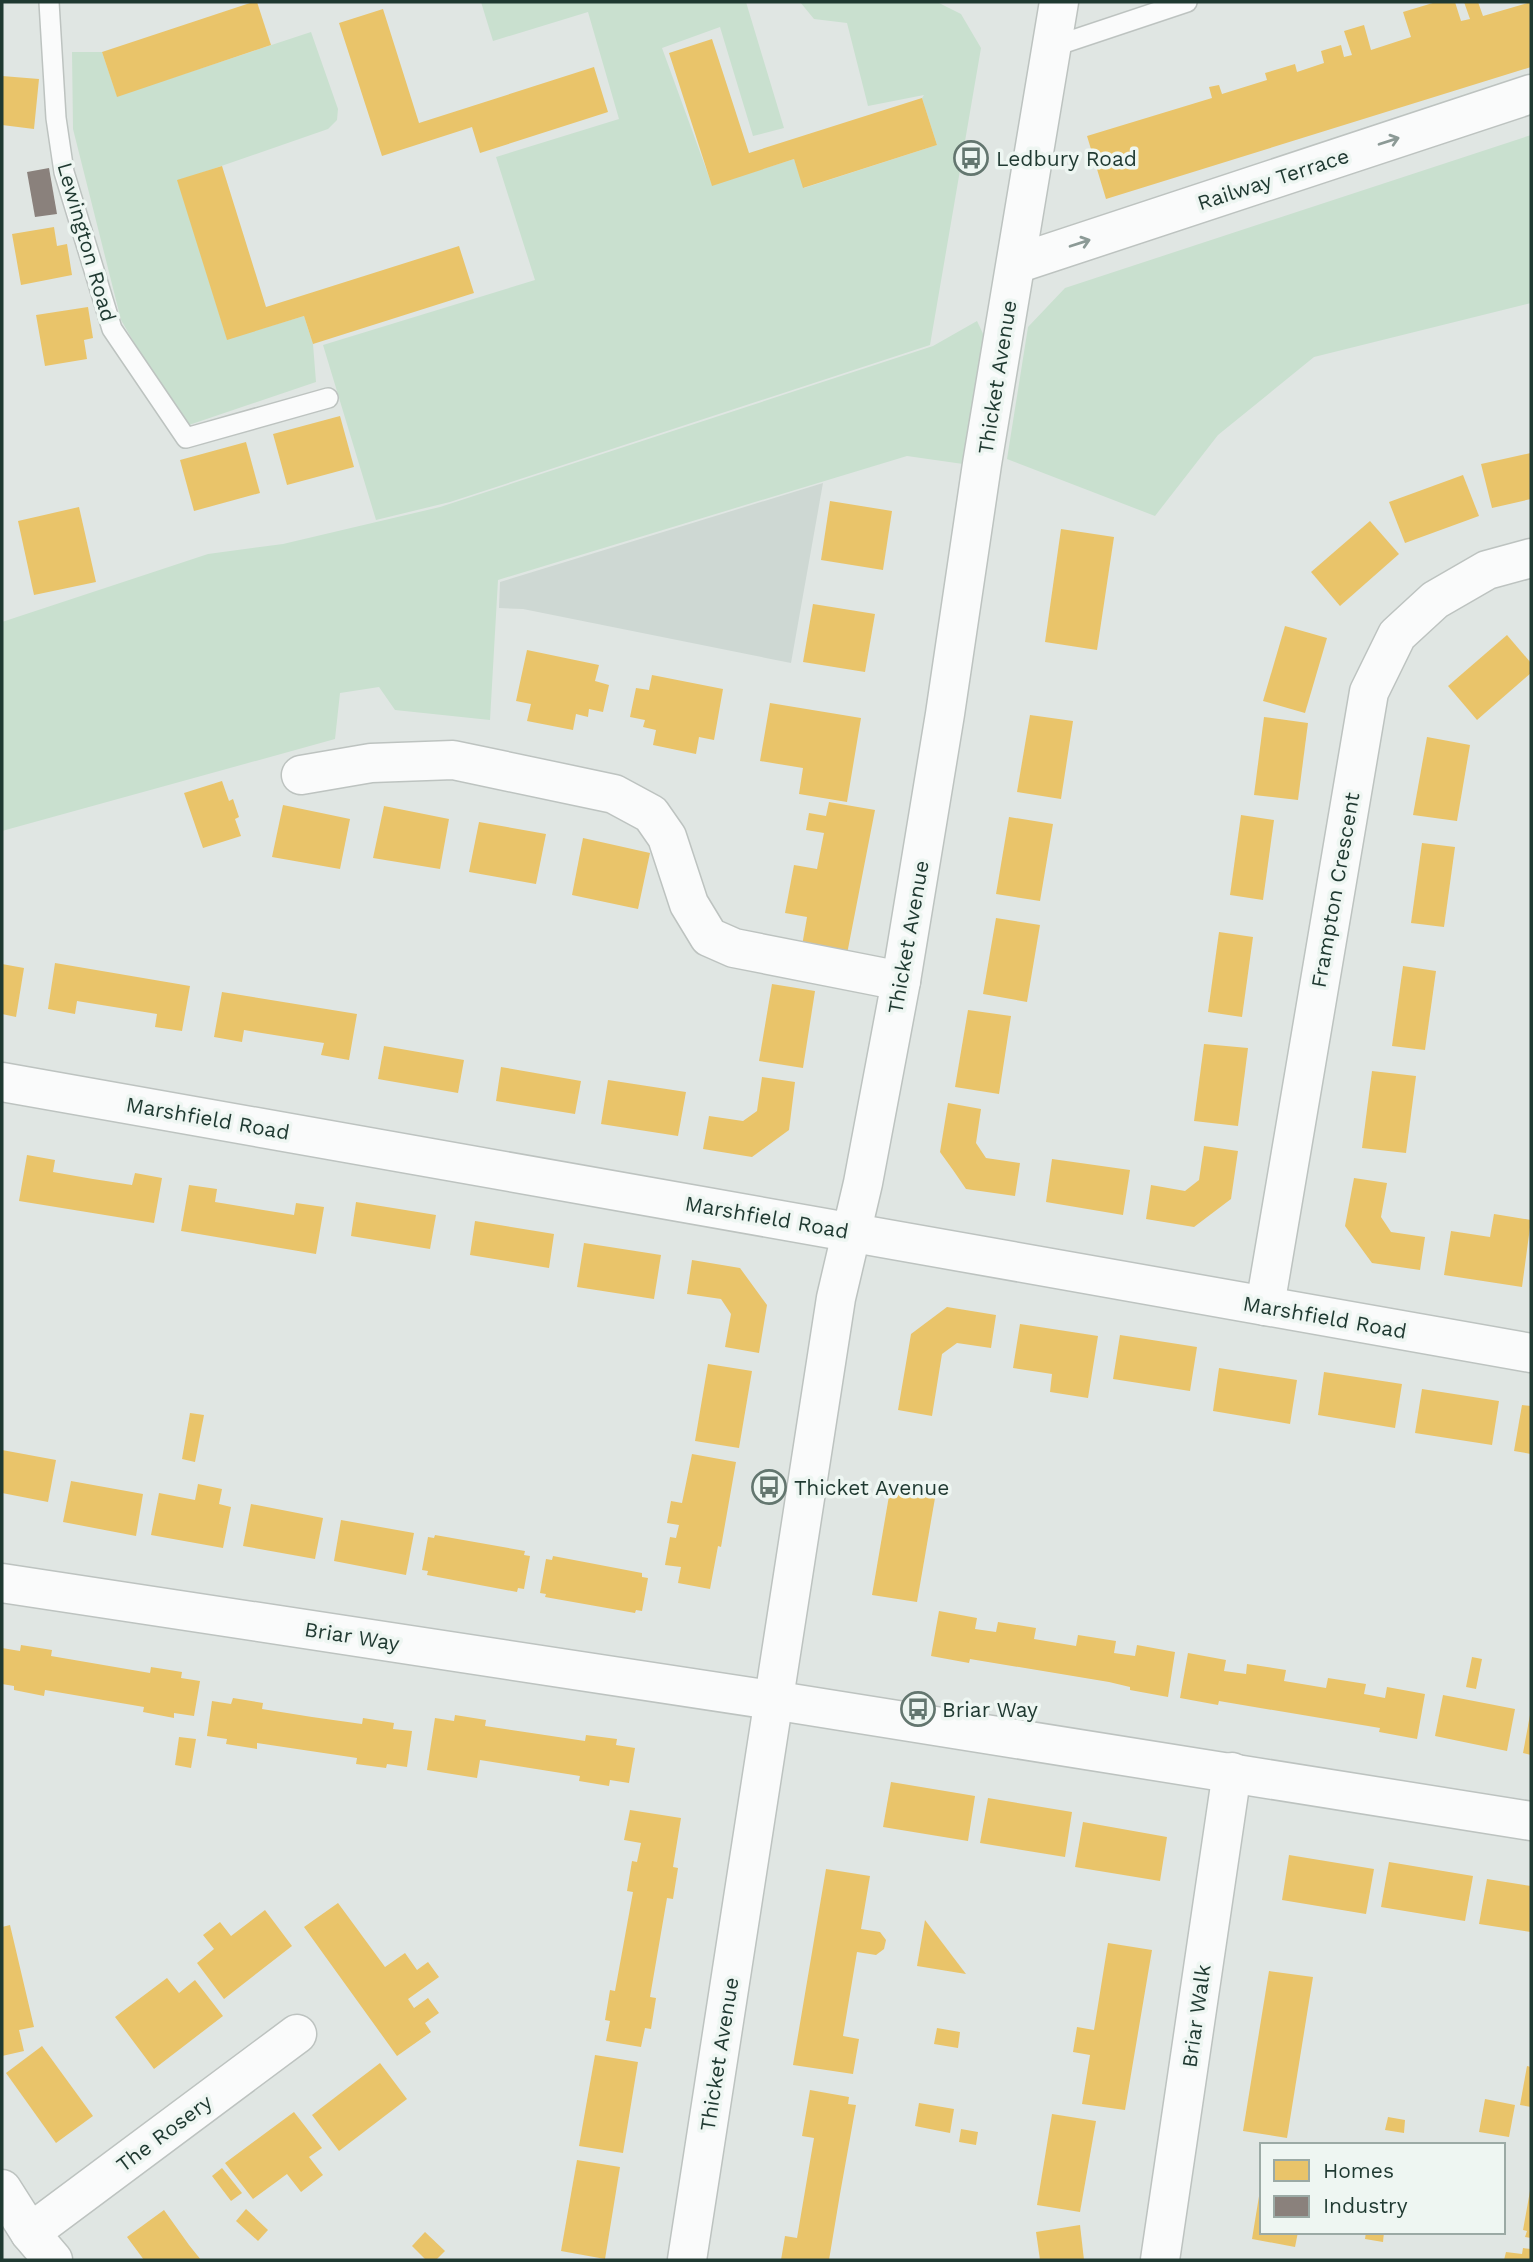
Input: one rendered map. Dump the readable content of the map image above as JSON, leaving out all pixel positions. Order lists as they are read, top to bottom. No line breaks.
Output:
{"streets":{"street":["Railway Terrace","Thicket Avenue","Frampton Crescent","Marshfield Road","Briar Way","Briar Walk","The Rosery"],"lane":["Lewington Road"]},"crossings":[["Railway Terrace","Thicket Avenue"],["Thicket Avenue","Marshfield Road"],["Thicket Avenue","Briar Way"],["Frampton Crescent","Marshfield Road"],["Briar Way","Briar Walk"]],"one_way":["Railway Terrace"],"places":{"bus stop":["Ledbury Road","Thicket Avenue","Briar Way"]},"legend":["Homes","Industry"]}
